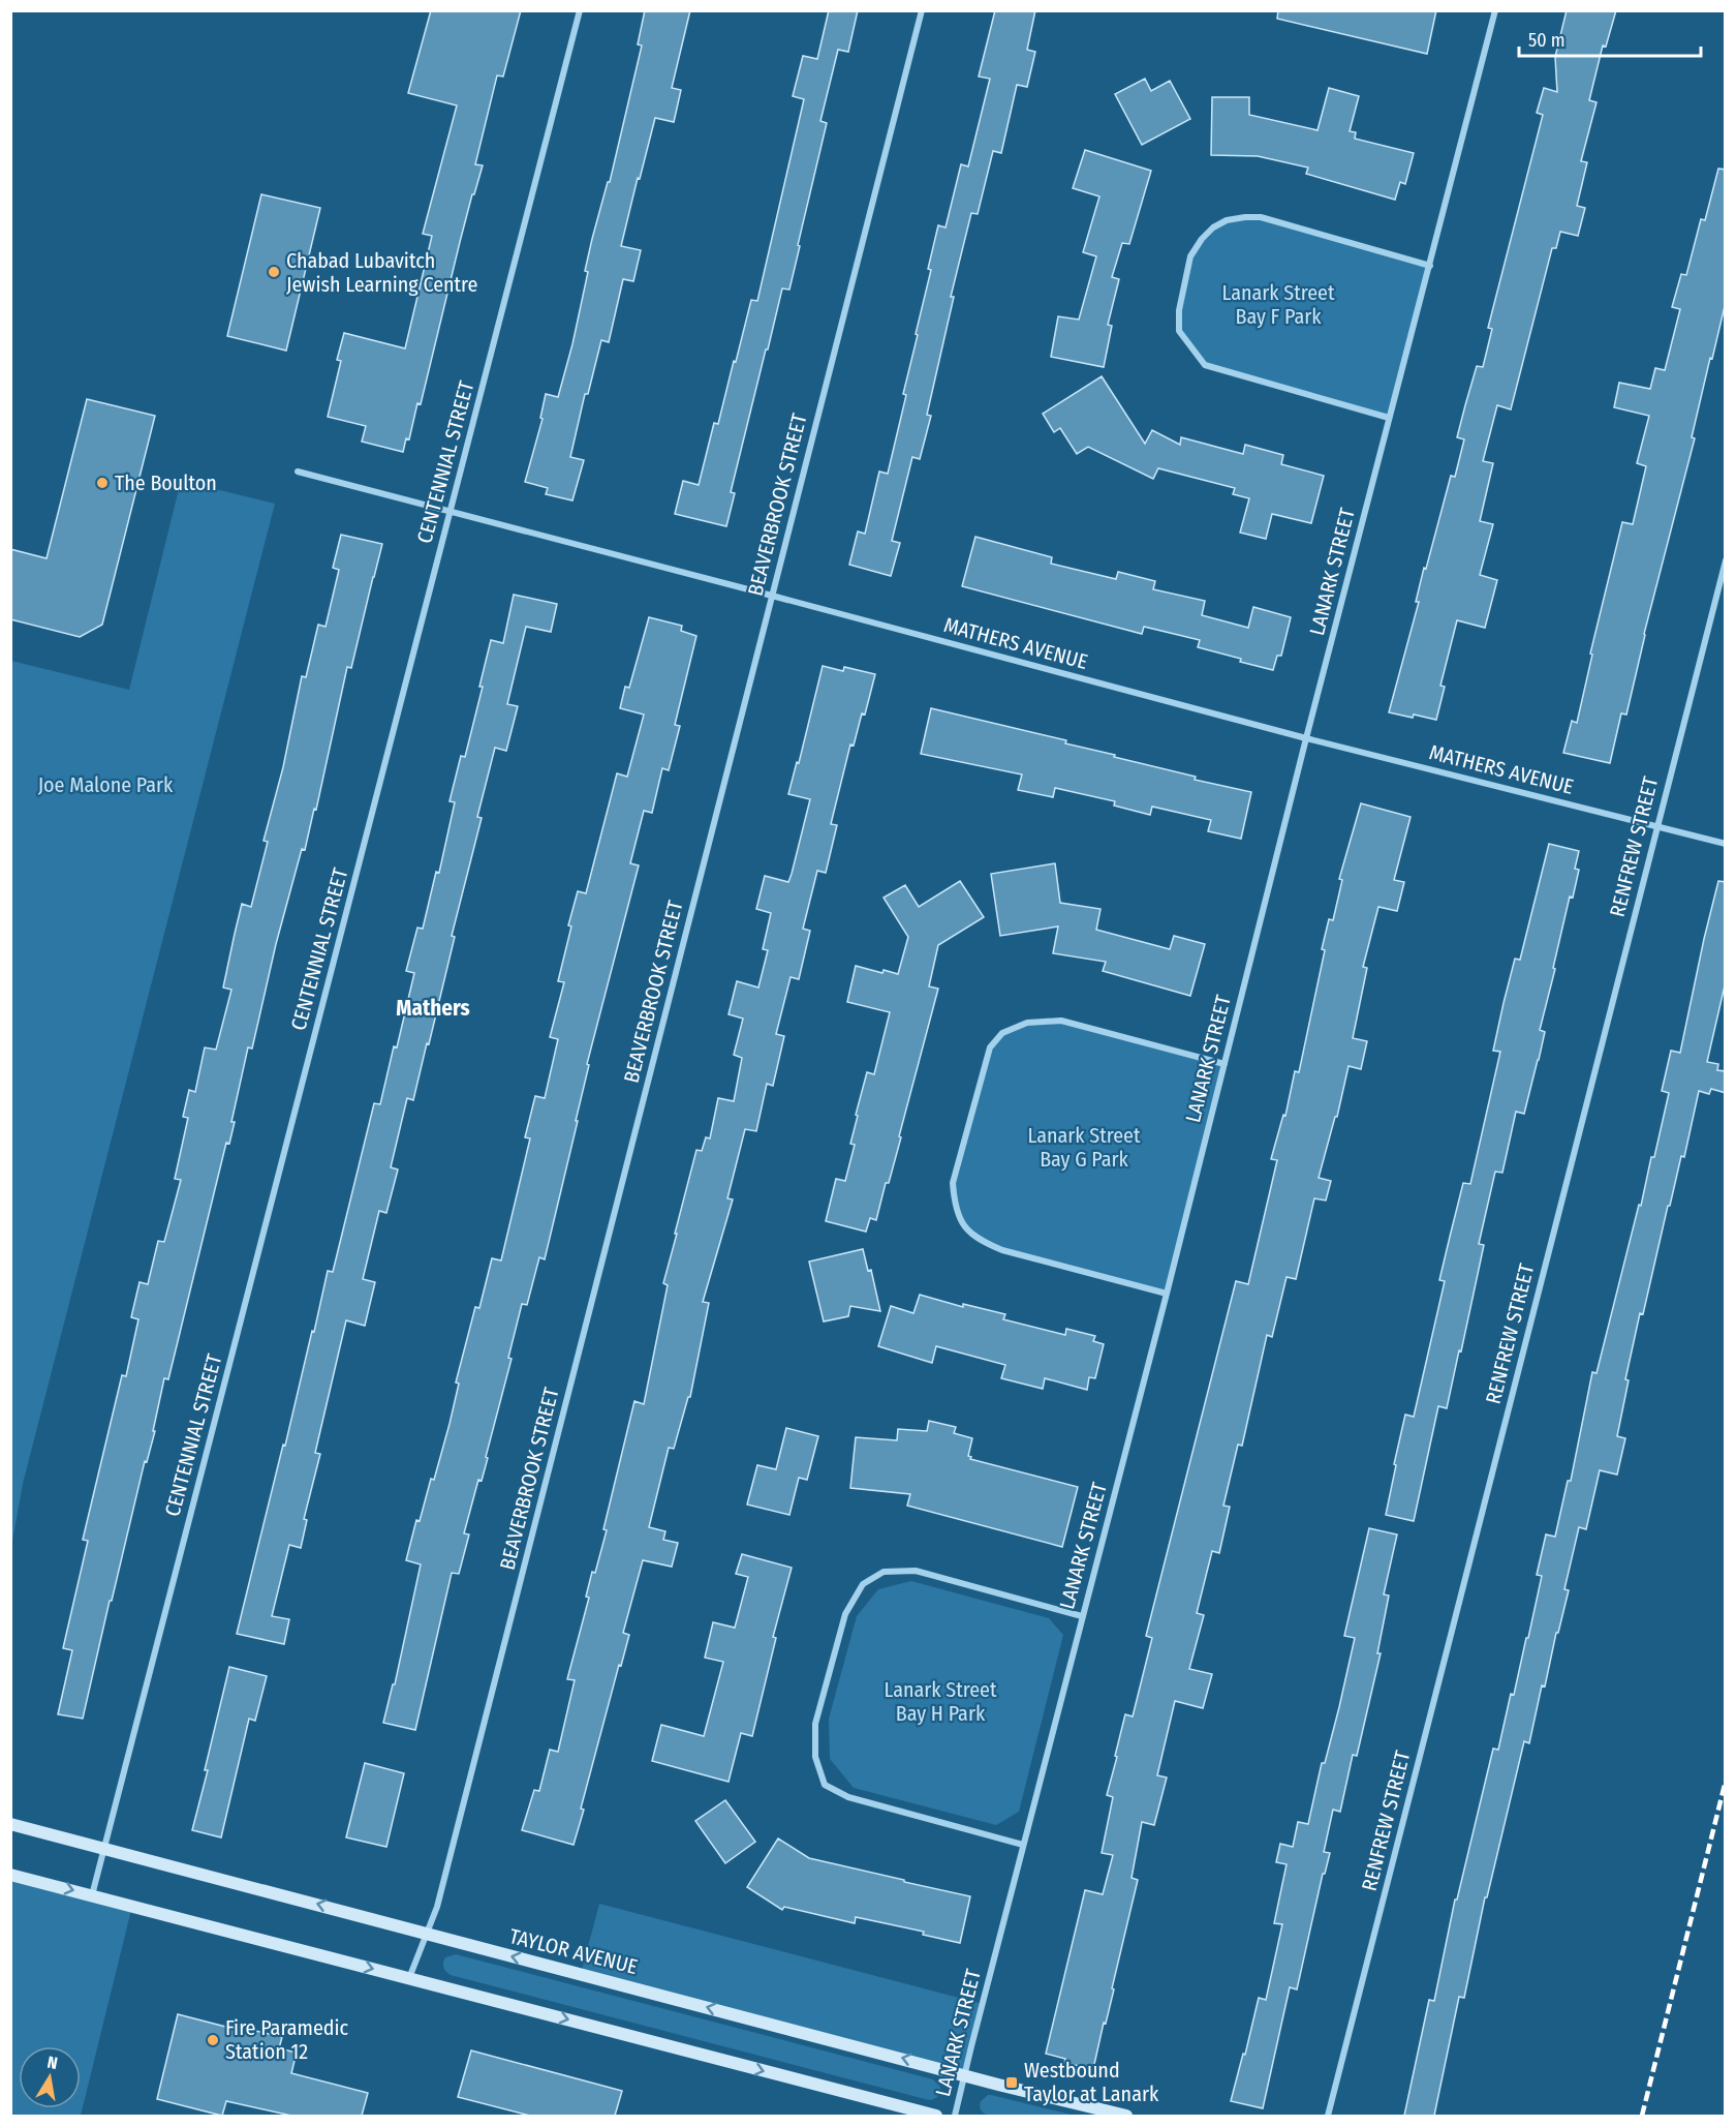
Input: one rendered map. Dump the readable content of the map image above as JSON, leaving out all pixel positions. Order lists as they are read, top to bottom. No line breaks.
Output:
{"streets":{"main road":["TAYLOR AVENUE"],"street":["CENTENNIAL STREET","BEAVERBROOK STREET","LANARK STREET","MATHERS AVENUE","RENFREW STREET"]},"crossings":[["CENTENNIAL STREET","MATHERS AVENUE"],["CENTENNIAL STREET","TAYLOR AVENUE"],["BEAVERBROOK STREET","MATHERS AVENUE"],["BEAVERBROOK STREET","TAYLOR AVENUE"],["LANARK STREET","MATHERS AVENUE"],["LANARK STREET","TAYLOR AVENUE"],["MATHERS AVENUE","RENFREW STREET"]],"districts":["Mathers"],"parks":["Lanark Street Bay F Park","Joe Malone Park","Lanark Street Bay G Park","Lanark Street Bay H Park"],"places":{"other":["Chabad Lubavitch Jewish Learning Centre","The Boulton","Fire Paramedic Station 12"],"transit":["Westbound Taylor at Lanark"]},"scale_bar":"50 m","north":"top"}
